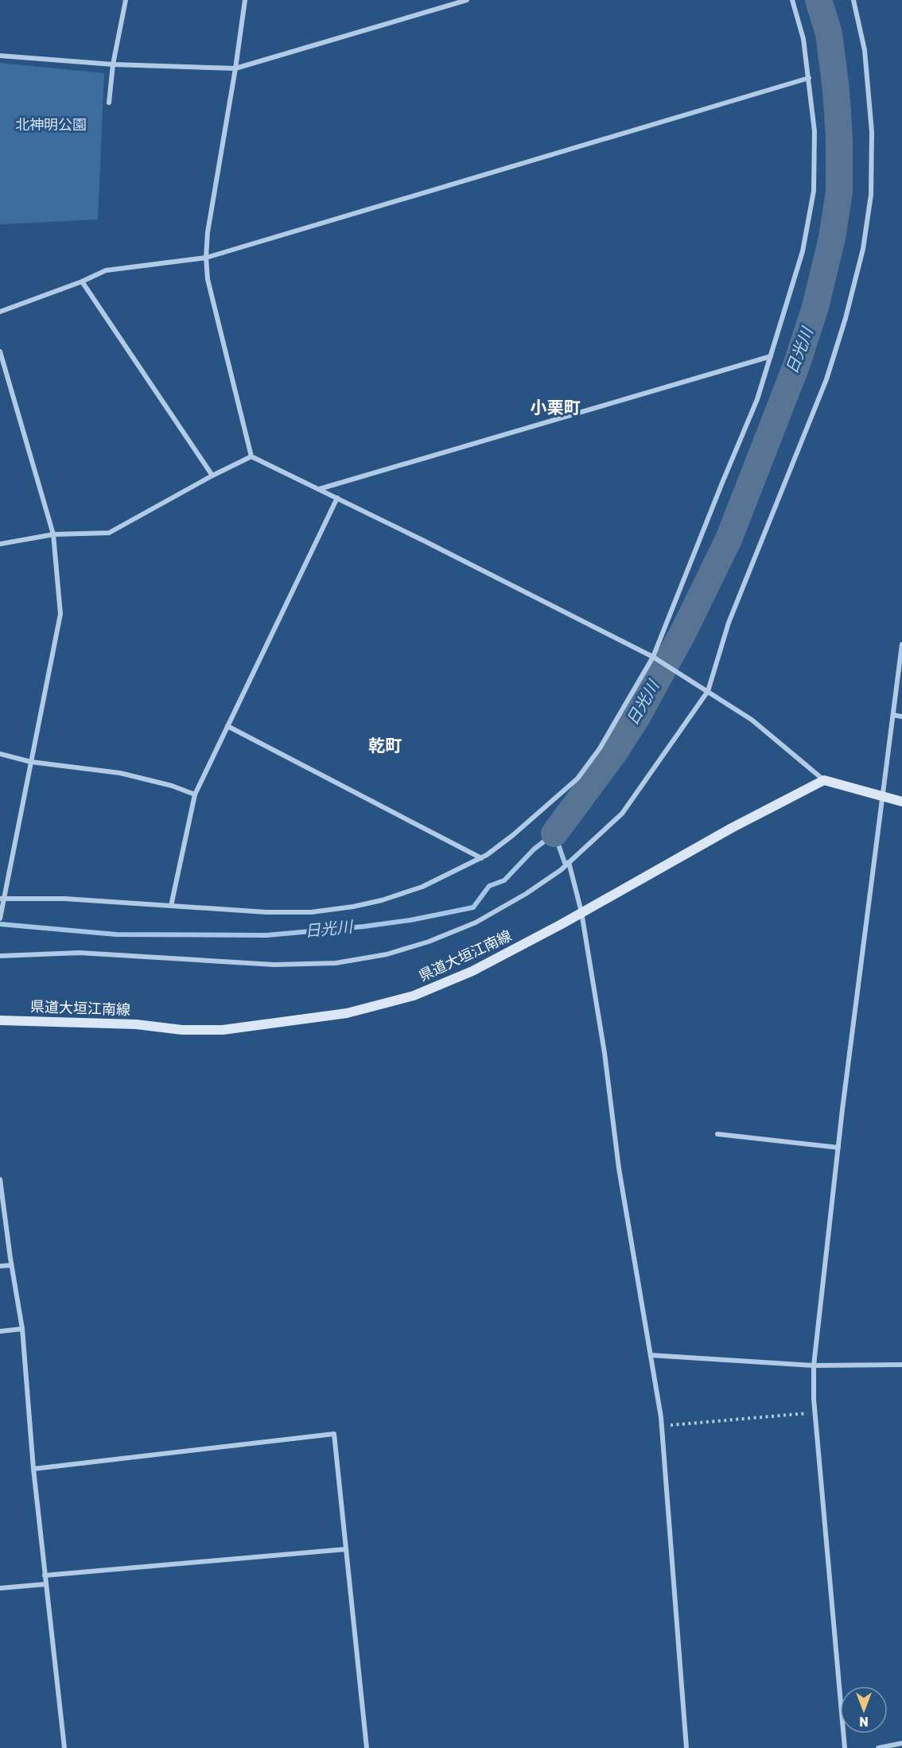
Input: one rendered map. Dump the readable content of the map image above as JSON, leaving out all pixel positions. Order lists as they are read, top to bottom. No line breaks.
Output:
{"streets":{"main road":["県道大垣江南線"]},"districts":["小栗町","乾町"],"water":["日光川"],"parks":["北神明公園"],"north":"bottom"}
